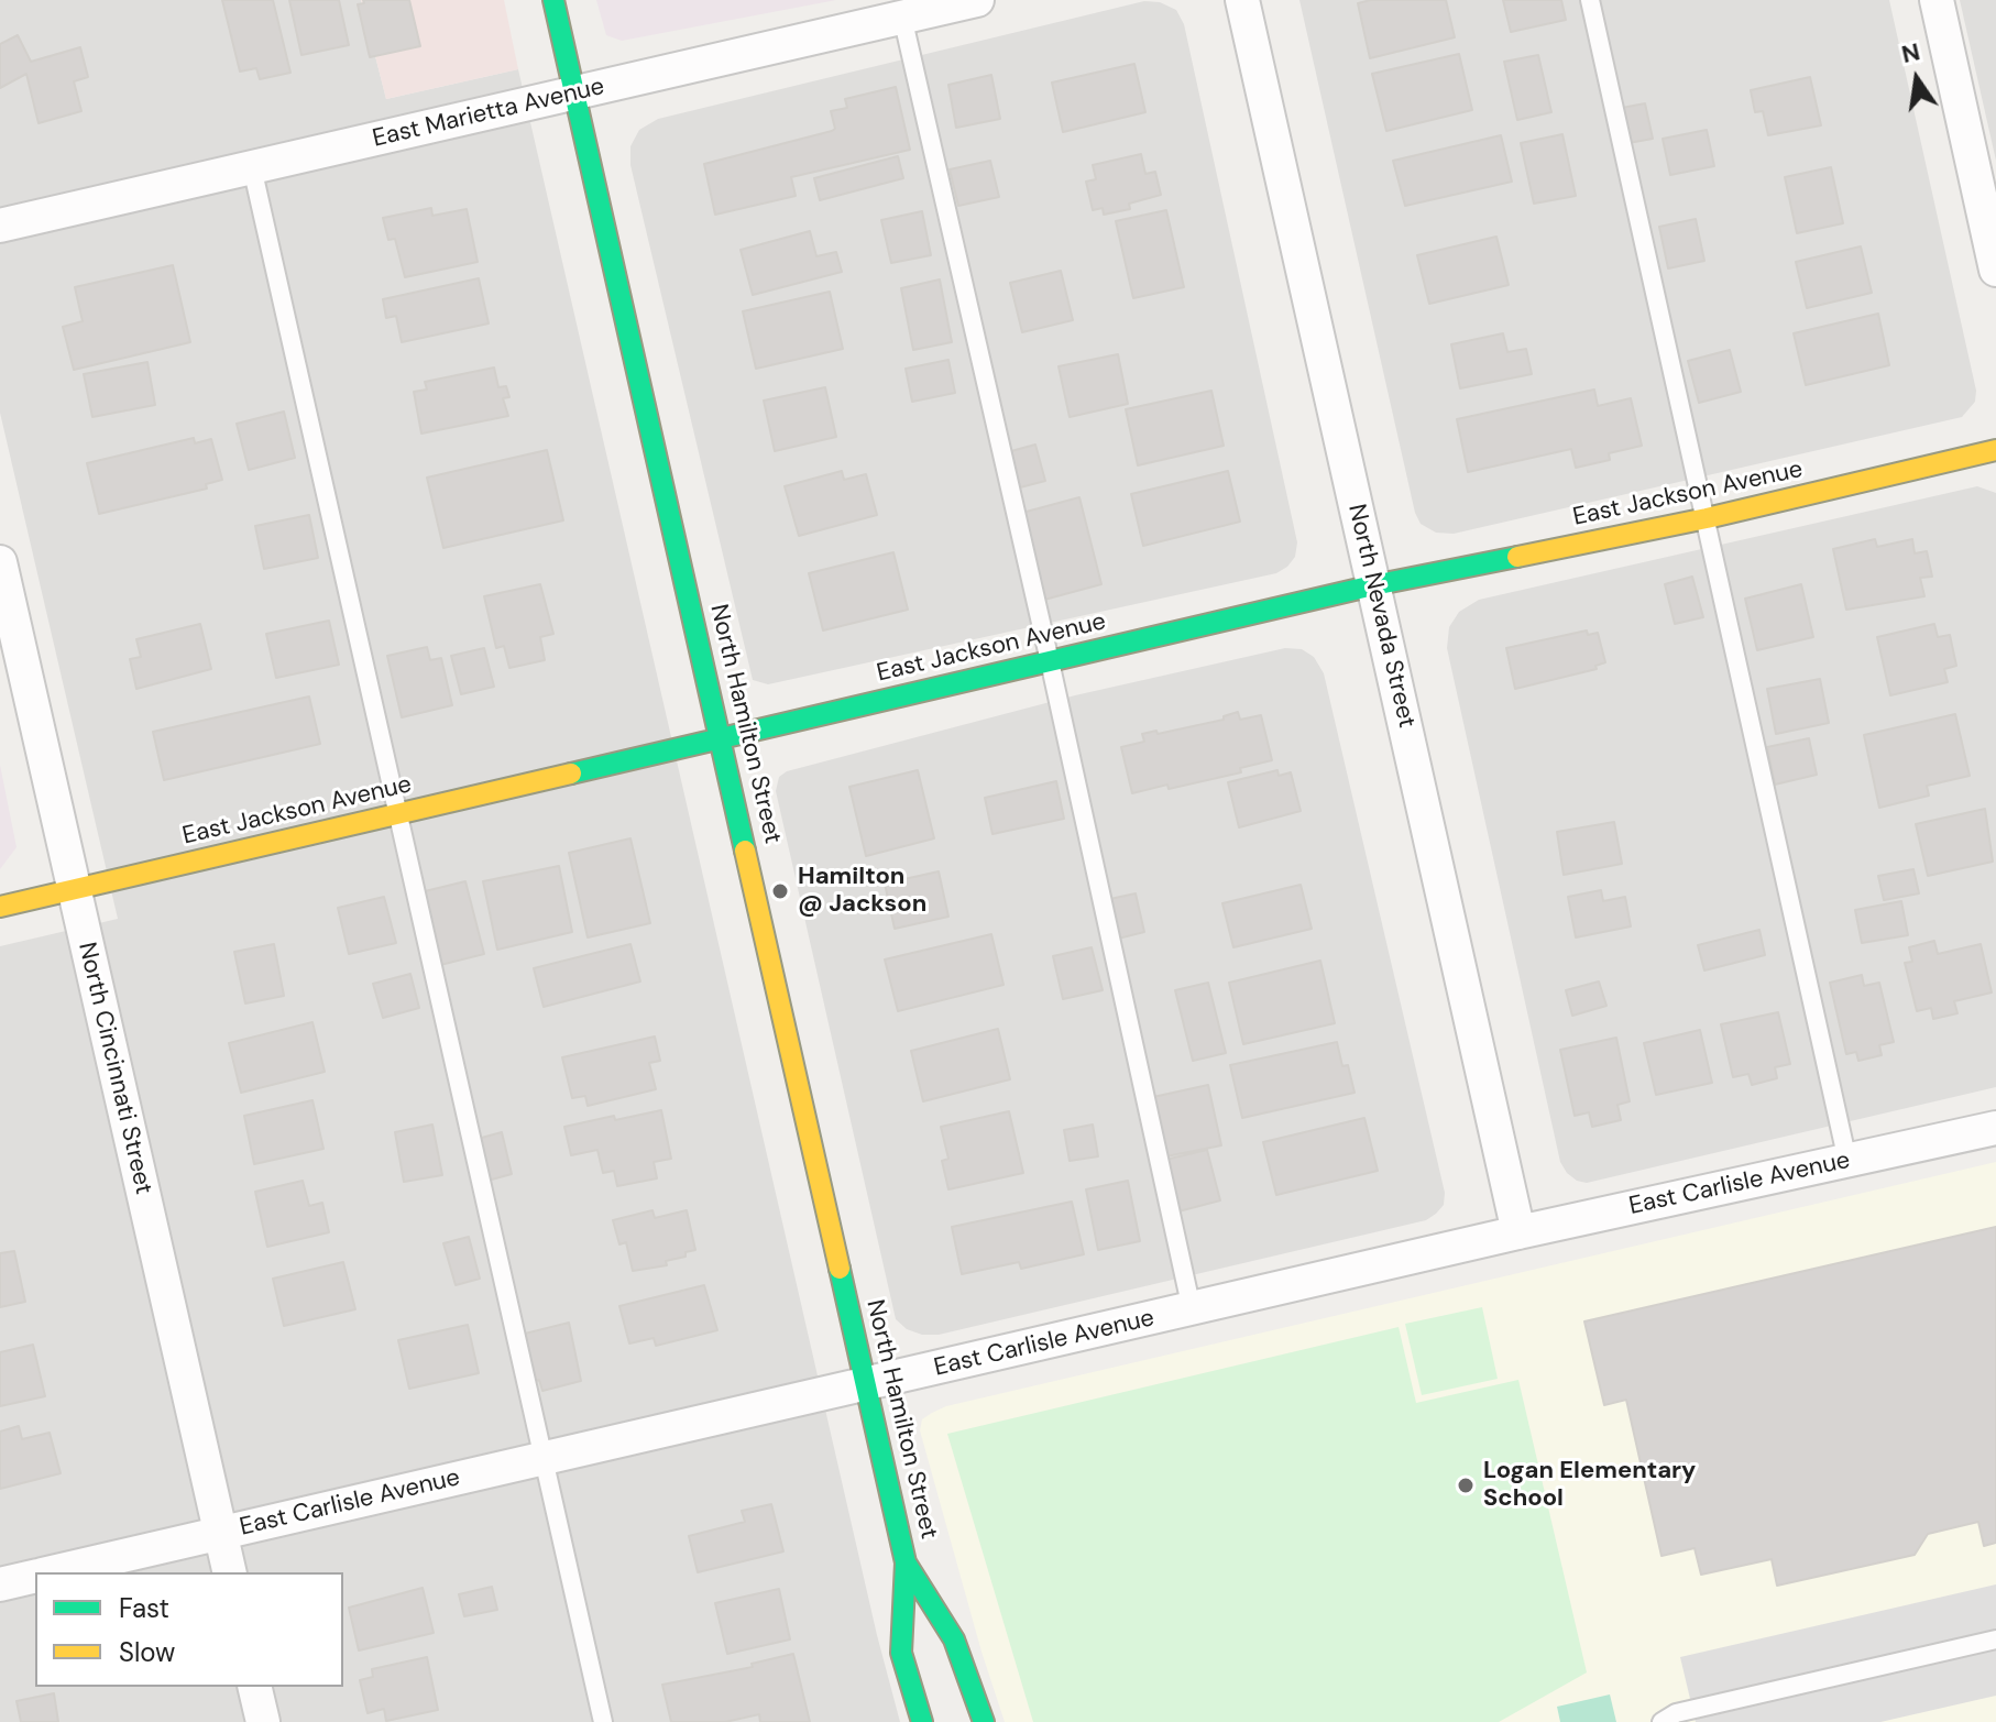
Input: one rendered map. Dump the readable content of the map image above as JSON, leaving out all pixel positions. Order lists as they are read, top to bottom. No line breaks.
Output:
{"streets":{"street":["East Marietta Avenue","East Jackson Avenue","North Nevada Street","North Hamilton Street","North Cincinnati Street","East Carlisle Avenue"]},"crossings":[["East Marietta Avenue","North Hamilton Street"],["East Jackson Avenue","North Nevada Street"],["East Jackson Avenue","North Hamilton Street"],["East Jackson Avenue","North Cincinnati Street"],["North Nevada Street","East Carlisle Avenue"],["North Hamilton Street","East Carlisle Avenue"],["North Cincinnati Street","East Carlisle Avenue"]],"places":["Hamilton @ Jackson","Logan Elementary School"],"legend":["Fast","Slow"],"north":"top"}
